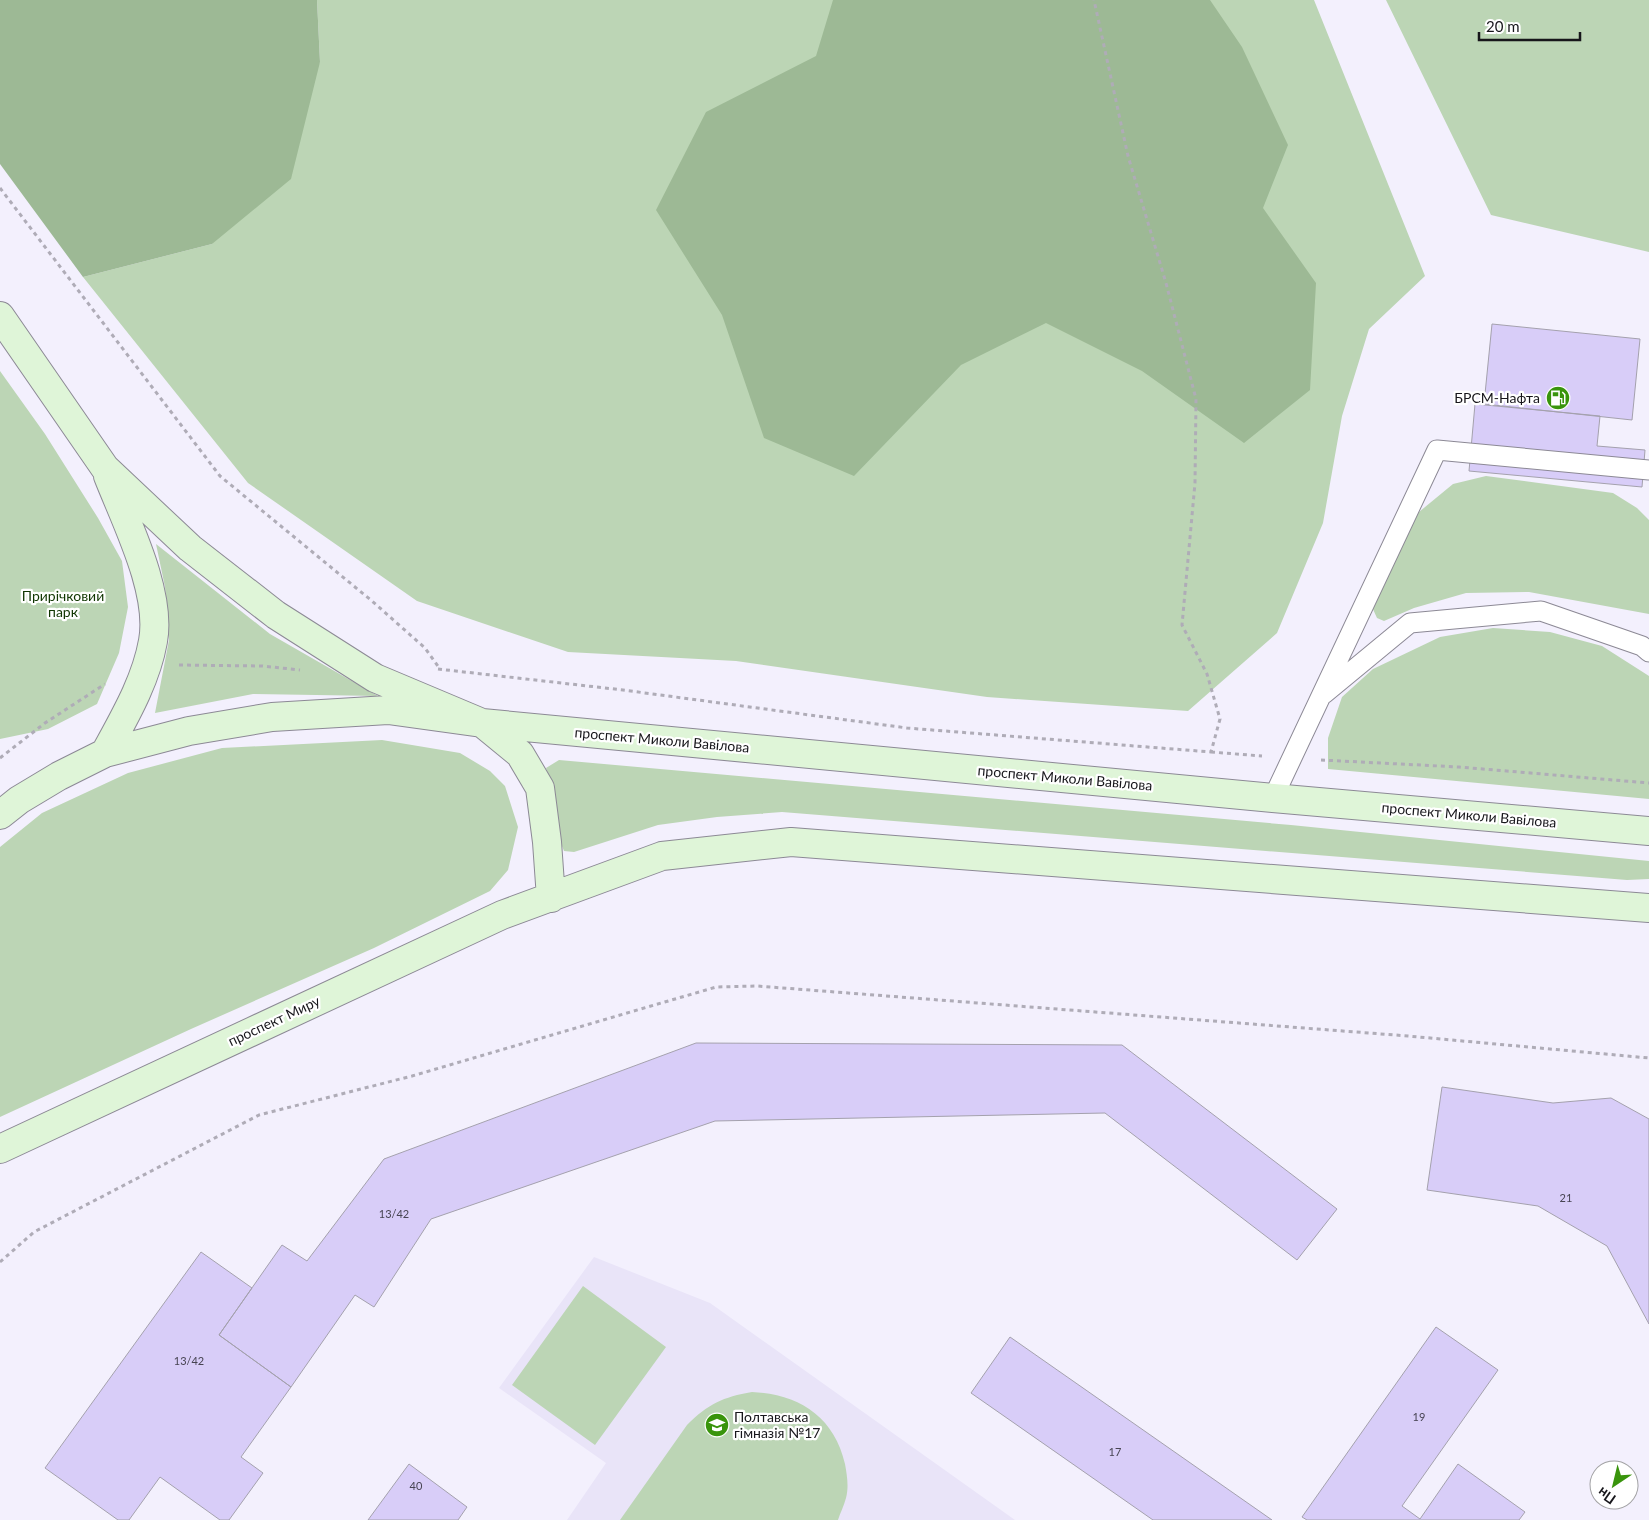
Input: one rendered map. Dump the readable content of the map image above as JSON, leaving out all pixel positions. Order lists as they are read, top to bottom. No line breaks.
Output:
{"streets":{"main road":["проспект Миколи Вавілова","проспект Миру"]},"parks":["Прирічковий парк"],"places":{"fuel station":["БРСМ-Нафта"],"school or university":["Полтавська гімназія №17"]},"house_numbers":["21","13/42","13/42","19","17","40"],"scale_bar":"20 m","north":"bottom left"}
